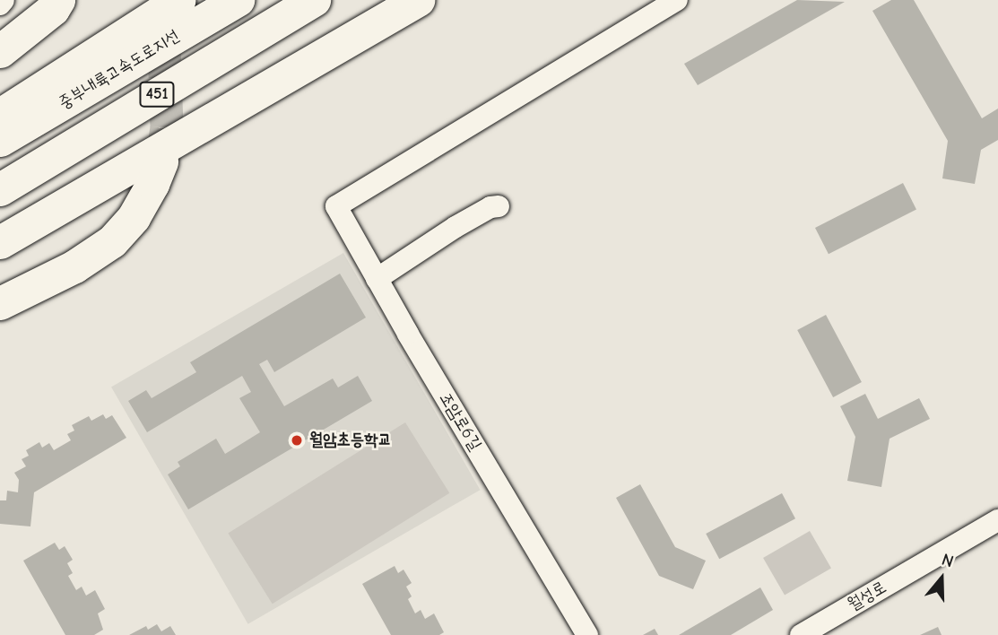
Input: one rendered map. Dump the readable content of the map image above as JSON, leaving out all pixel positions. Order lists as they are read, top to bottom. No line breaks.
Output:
{"streets":{"highway":["중부내륙고속도로지선","451"],"street":["조암로6길","월성로"]},"places":["월암초등학교"],"north":"top"}
